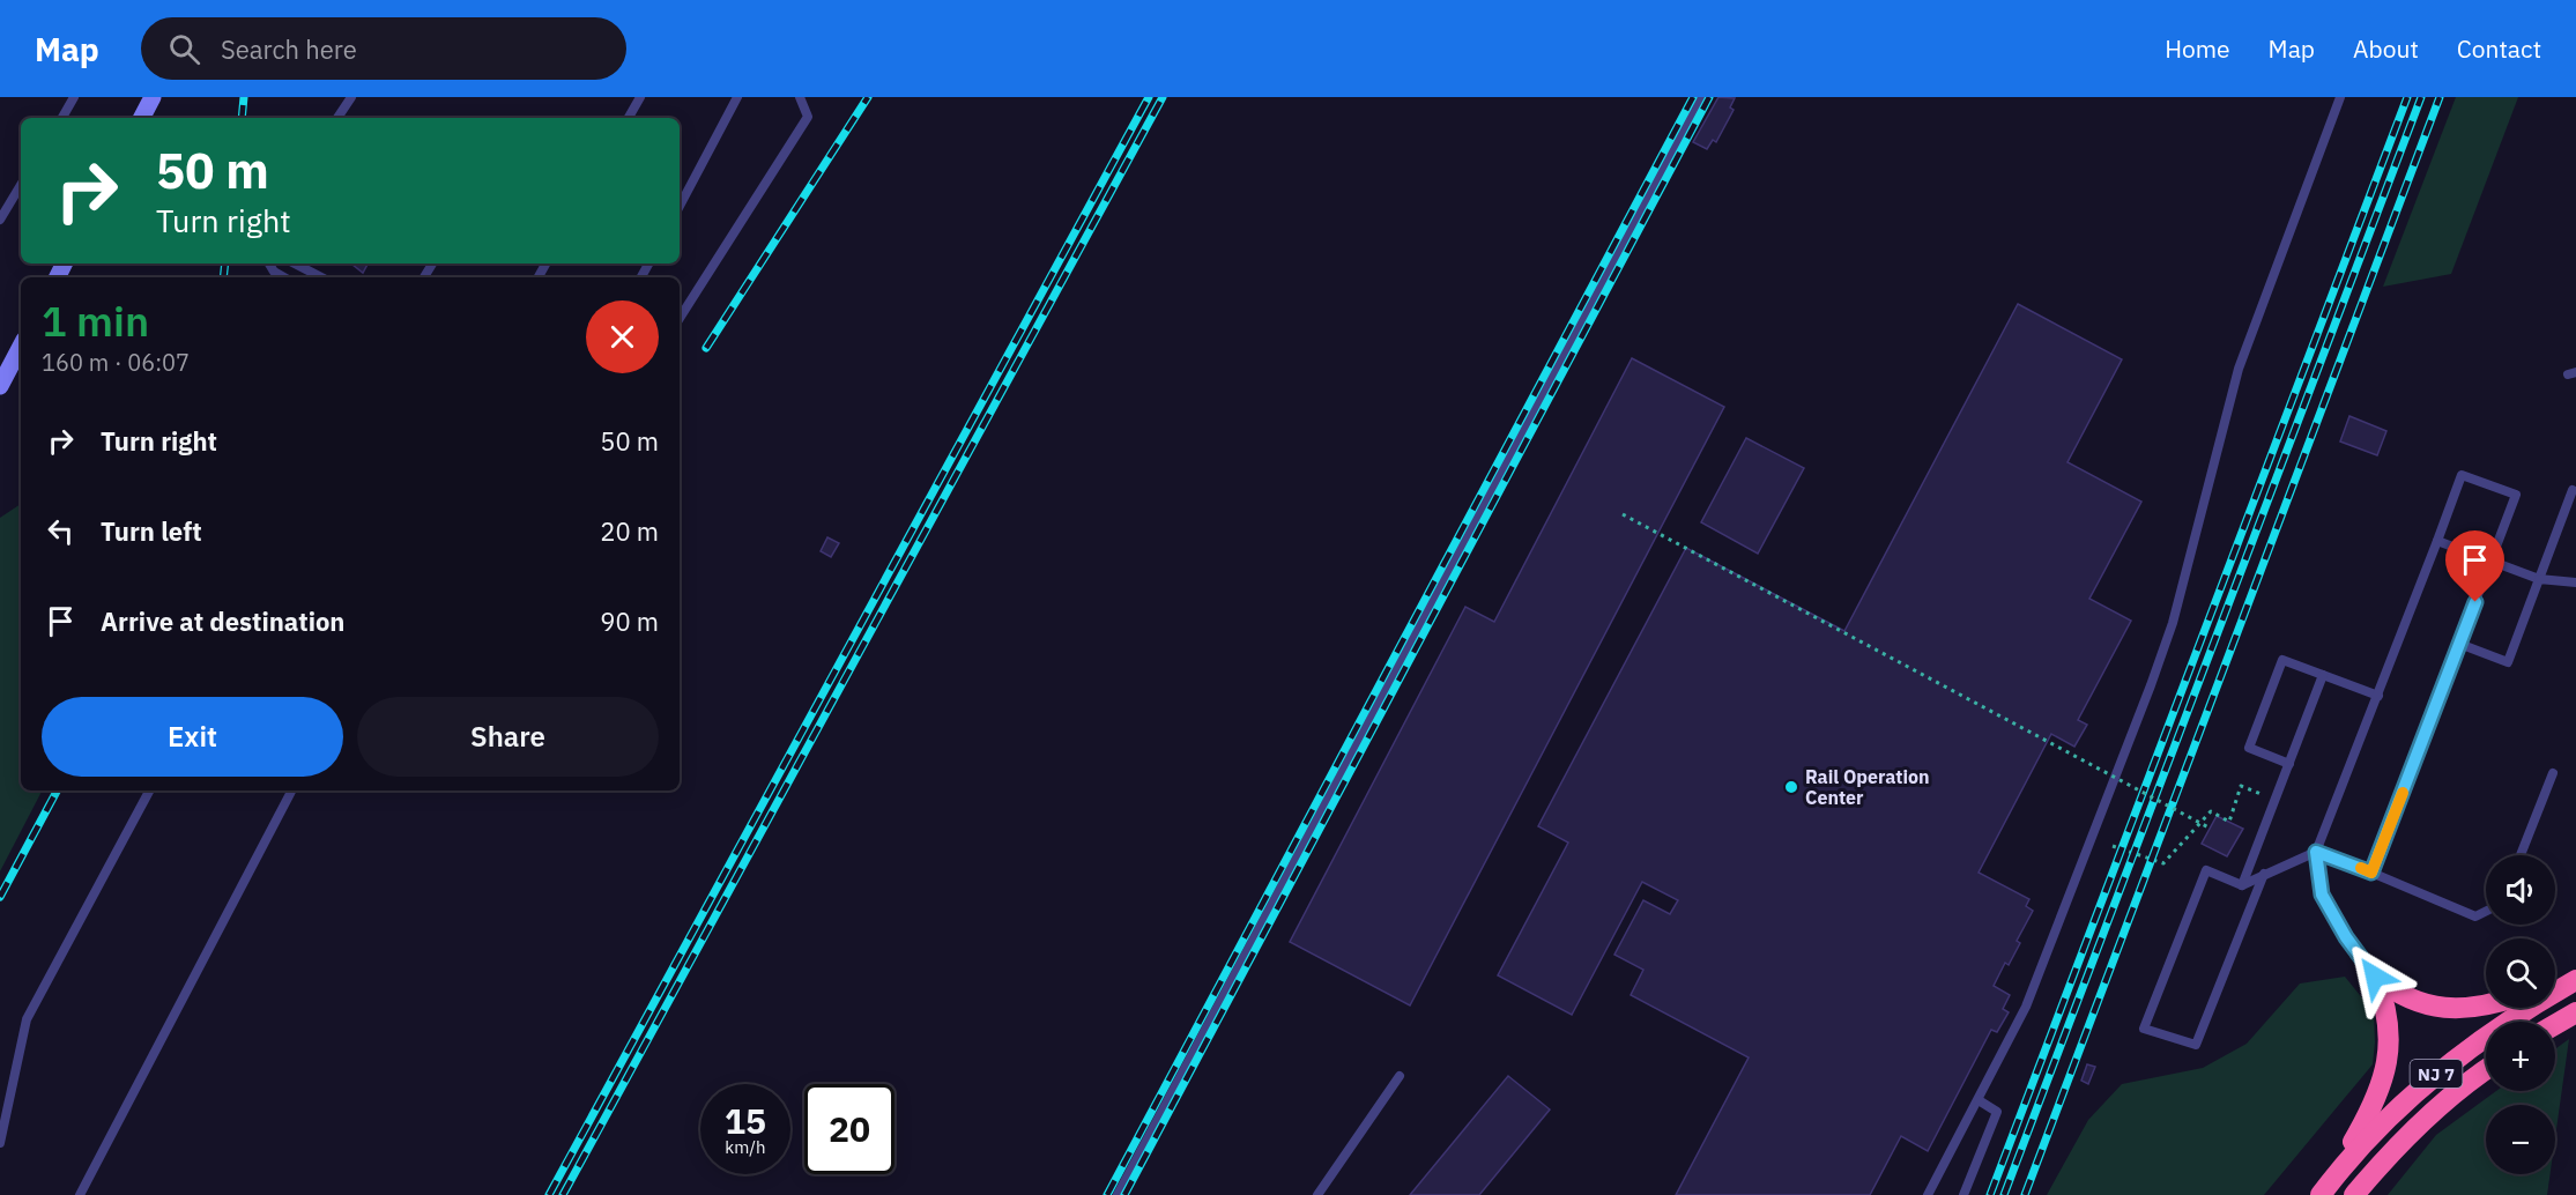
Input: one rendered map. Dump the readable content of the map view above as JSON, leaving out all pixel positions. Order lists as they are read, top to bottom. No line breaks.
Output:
{"streets":{"highway":["NJ 7"]},"places":["Rail Operation Center"],"page":{"header":"Map","search":"Search here","nav":["Home","Map","About","Contact"],"turn":["50 m","Turn right"],"heading":["1 min","160 m · 06:07"],"list":[{"name":"Turn right","value":"50 m"},{"name":"Turn left","value":"20 m"},{"name":"Arrive at destination","value":"90 m"}],"buttons":["Exit","Share"],"map_buttons":["+","−"],"speed":"15 km/h","limit":"20"}}
